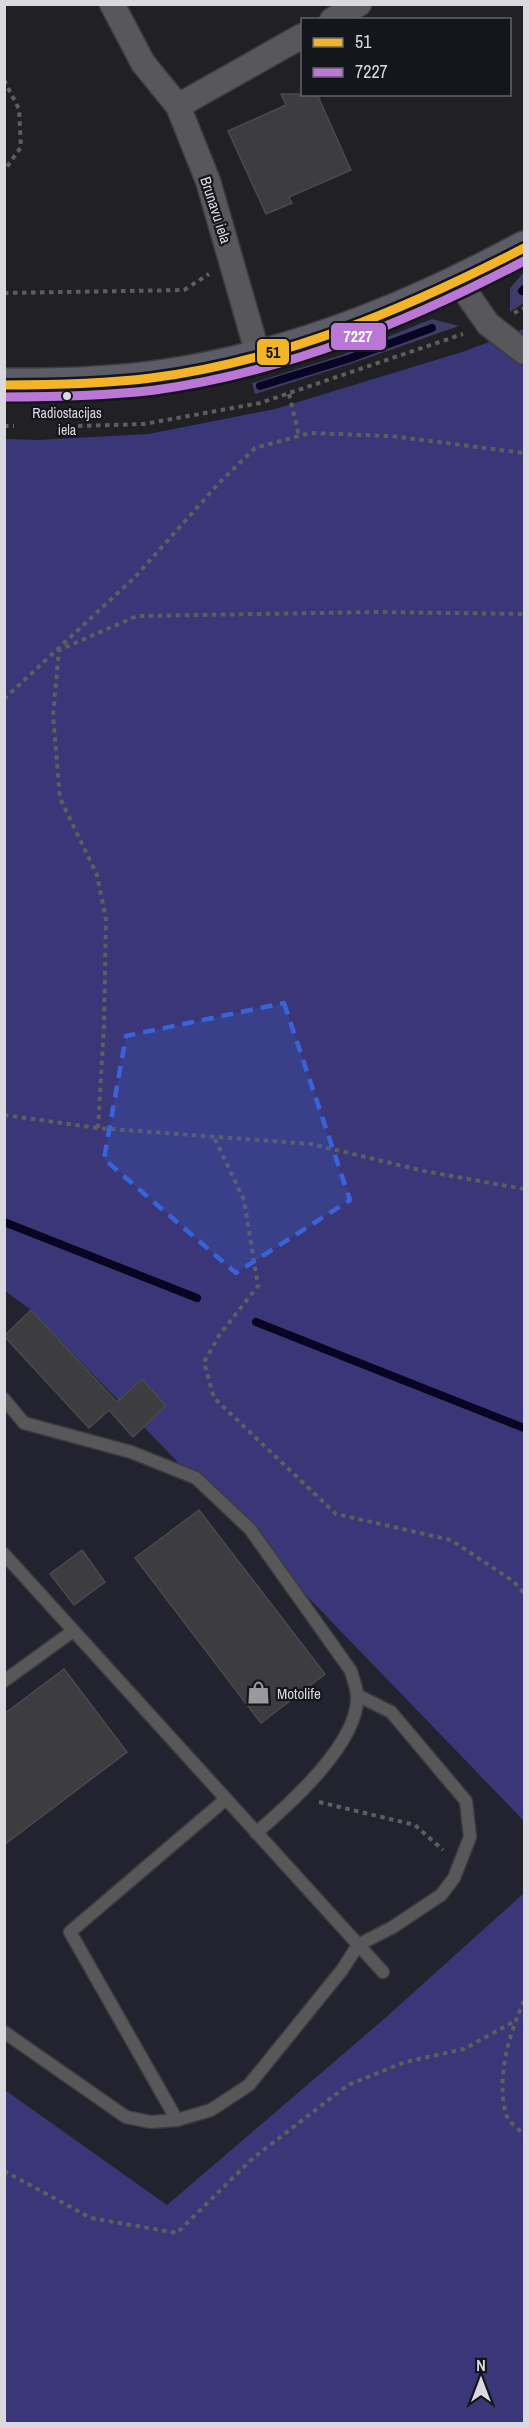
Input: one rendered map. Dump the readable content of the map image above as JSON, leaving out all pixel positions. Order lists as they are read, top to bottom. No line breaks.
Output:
{"streets":{"street":["Brunavu iela"]},"places":{"other":["Radiostacijas iela"],"shop":["Motolife"]},"lines":["transit line 51","transit line 7227"],"legend":["51","7227"],"north":"top"}
